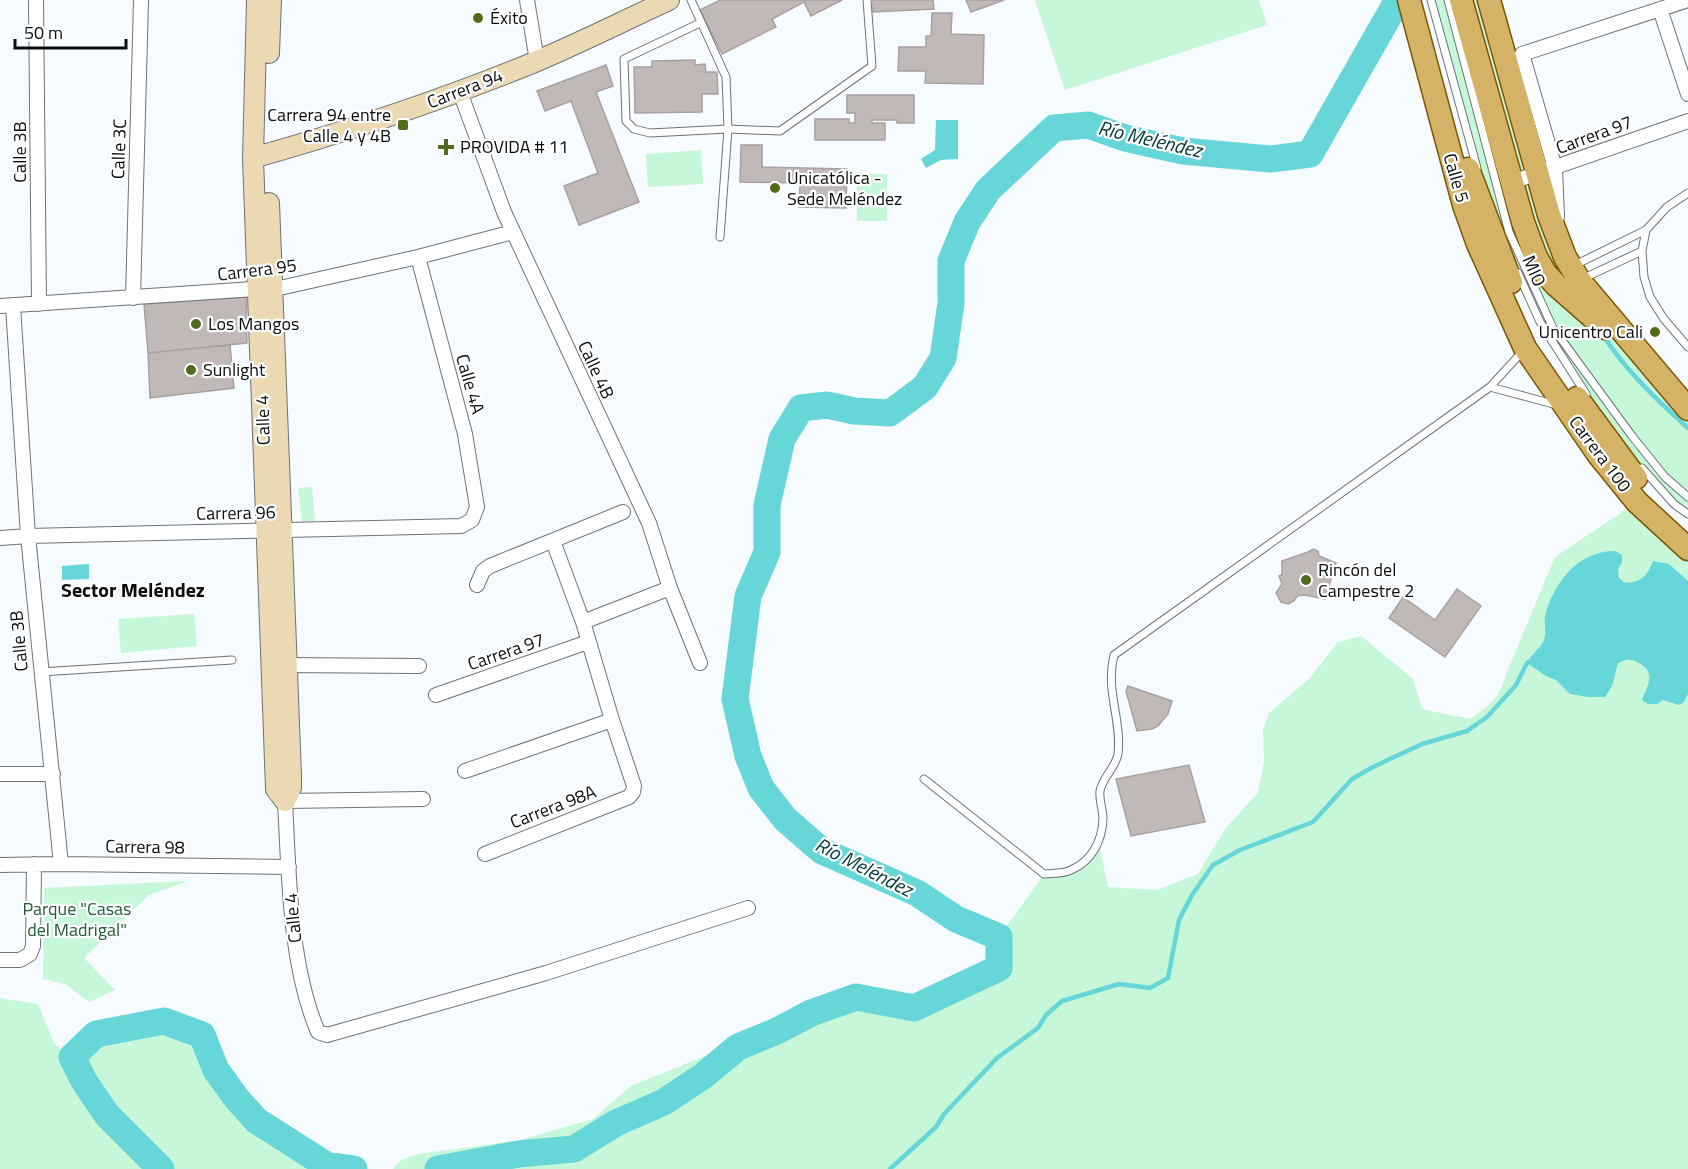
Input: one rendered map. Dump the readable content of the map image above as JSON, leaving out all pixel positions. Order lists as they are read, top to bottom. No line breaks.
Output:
{"streets":{"main road":["Calle 5","Carrera 100"],"street":["Carrera 94","Carrera 97","Calle 3C","Calle 3B","Carrera 95","Calle 4B","Calle 4A","Calle 4","Carrera 96","Carrera 98A","Carrera 98"],"lane":["MIO"]},"crossings":[["Carrera 94","Calle 4B"],["Carrera 94","Calle 4"],["Calle 3C","Carrera 95"],["Calle 3B","Carrera 95"],["Calle 3B","Carrera 96"],["Calle 3B","Carrera 98"],["Calle 5","MIO"],["Calle 5","Carrera 100"],["Carrera 95","Calle 4B"],["Carrera 95","Calle 4A"],["Carrera 95","Calle 4"],["Calle 4A","Carrera 96"],["Calle 4","Carrera 96"],["Calle 4","Carrera 98"]],"districts":["Sector Meléndez"],"water":["Río Meléndez"],"parks":["Parque \"Casas del Madrigal\""],"places":{"other":["Éxito","Unicatólica - Sede Meléndez","Los Mangos","Unicentro Cali","Sunlight","Rincón del Campestre 2"],"transit":["Carrera 94 entre Calle 4 y 4B"],"health":["PROVIDA # 11"]},"scale_bar":"50 m"}
